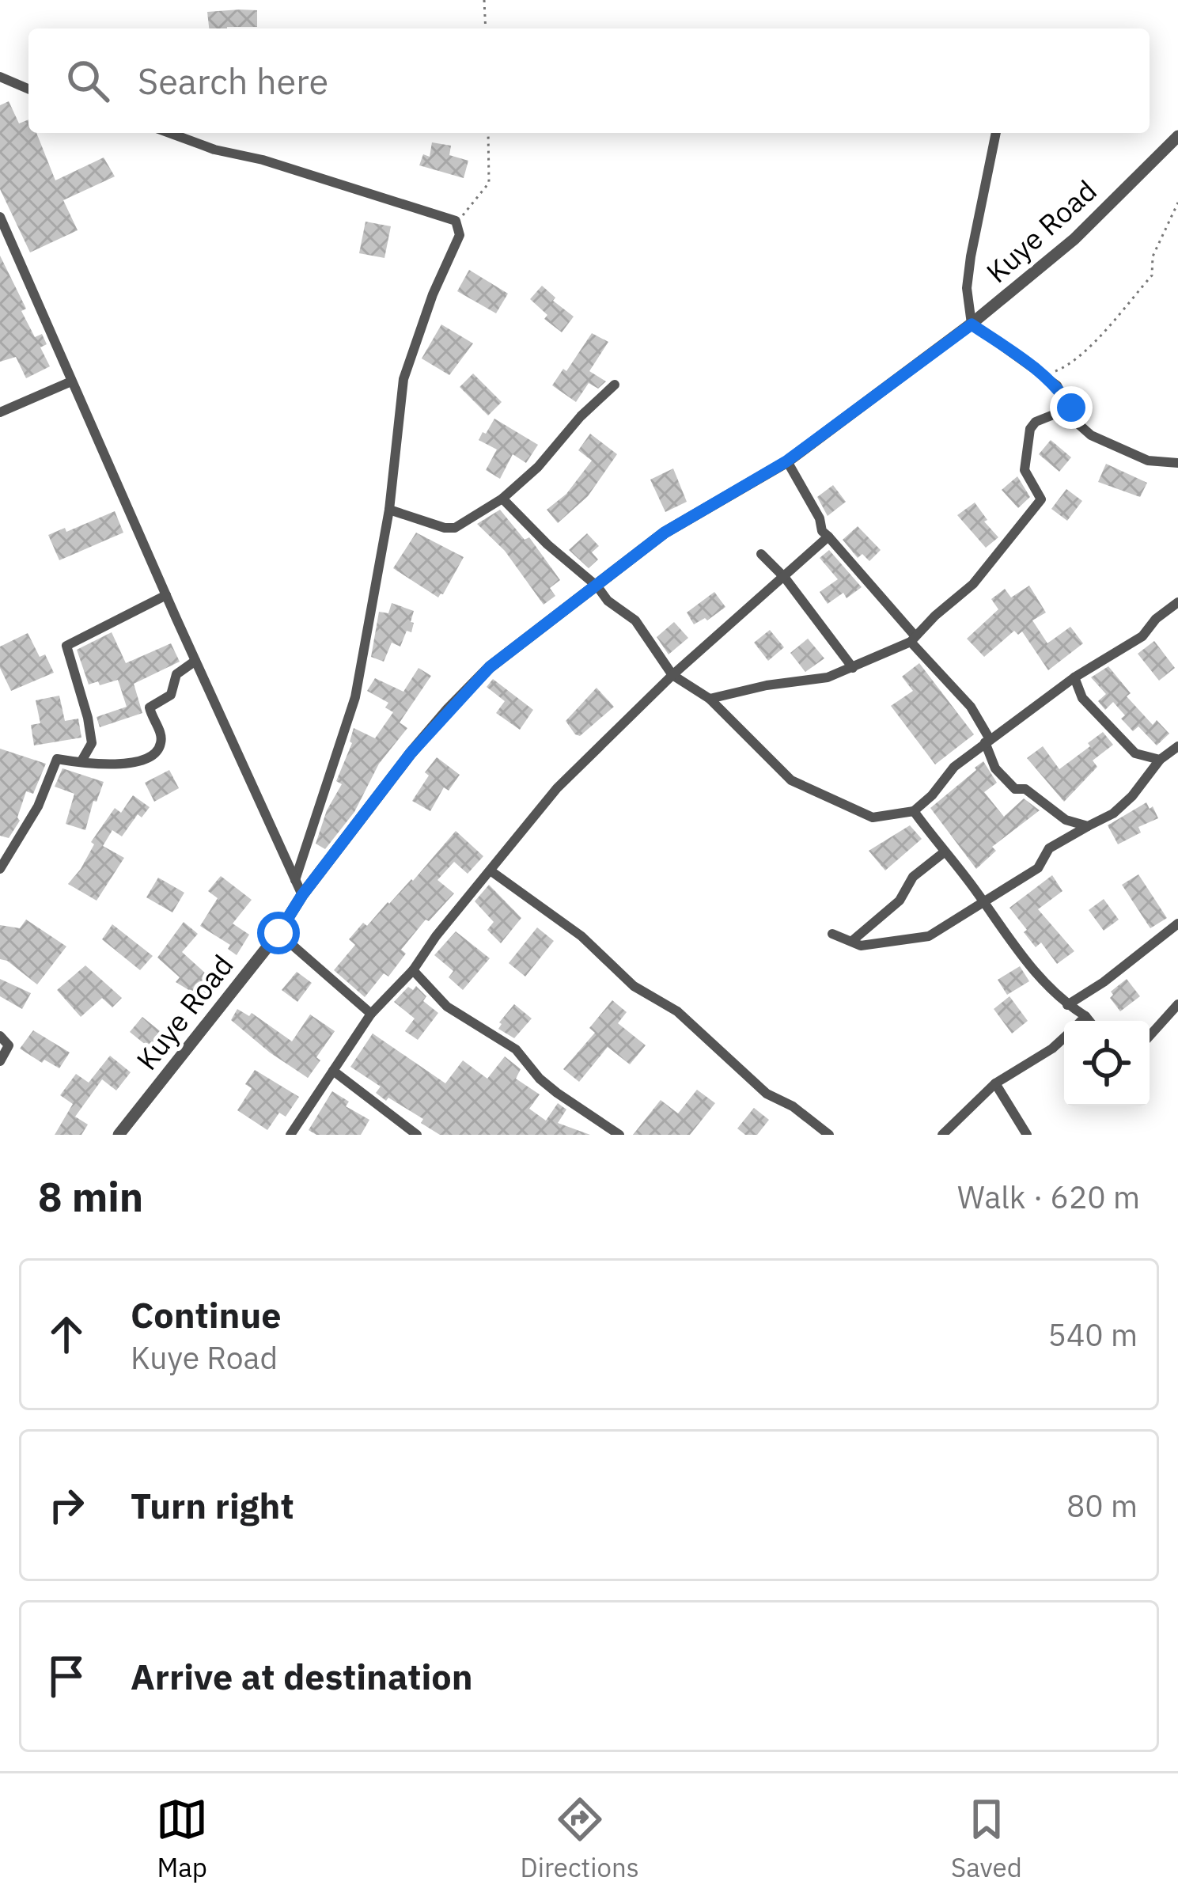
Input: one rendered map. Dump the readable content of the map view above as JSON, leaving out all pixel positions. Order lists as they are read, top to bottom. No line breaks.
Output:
{"streets":{"street":["Kuye Road"]},"page":{"search":"Search here","heading":["8 min","Walk · 620 m"],"list":[["Continue","Kuye Road","540 m"],["Turn right","80 m"],"Arrive at destination"],"nav":["Map","Directions","Saved"]}}
